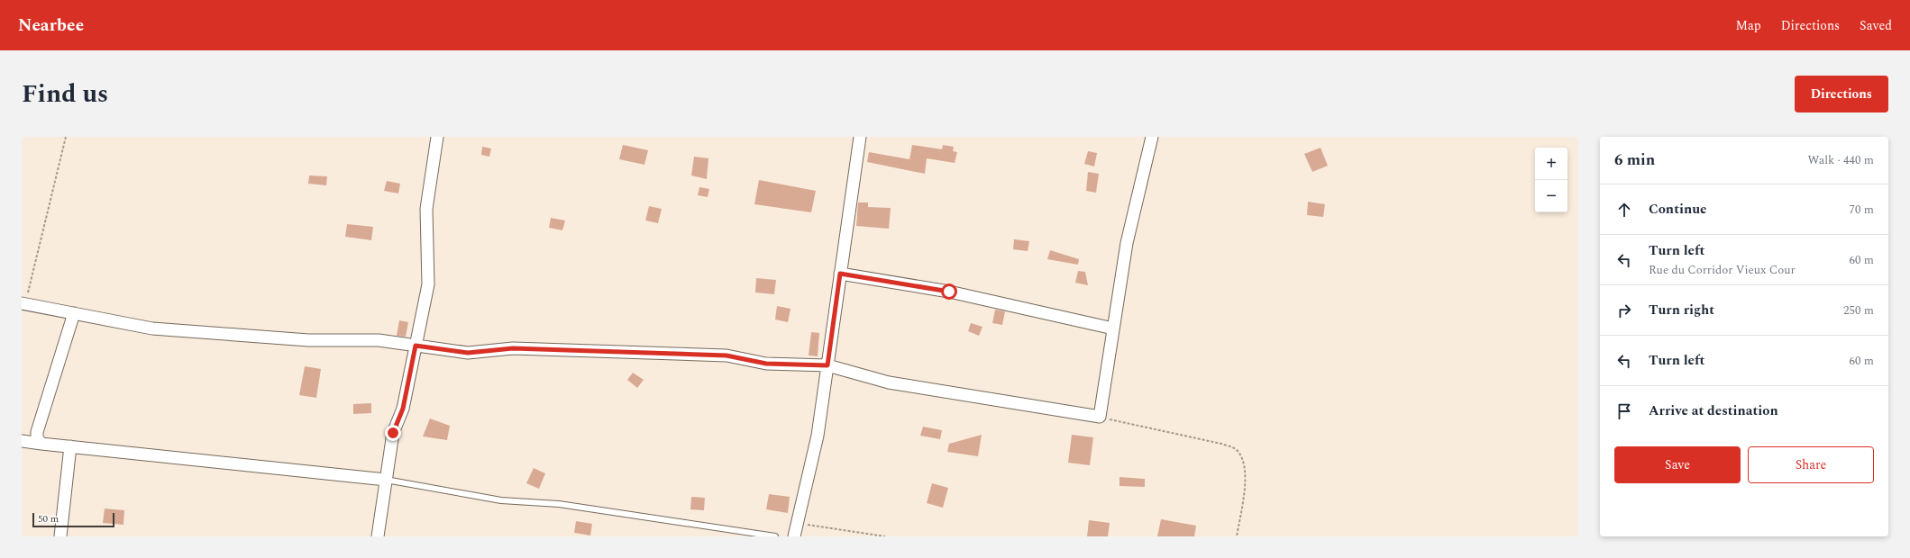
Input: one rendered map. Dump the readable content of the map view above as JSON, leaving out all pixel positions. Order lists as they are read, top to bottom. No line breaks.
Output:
{"scale_bar":"50 m","page":{"header":"Nearbee","nav":["Map","Directions","Saved"],"title":"Find us","buttons":["Directions",["Save","Share"]],"heading":["6 min","Walk · 440 m"],"map_buttons":["+","−"],"list":[["Continue","70 m"],["Turn left","Rue du Corridor Vieux Cour","60 m"],["Turn right","250 m"],["Turn left","60 m"],"Arrive at destination"],"scale":"50 m"}}
